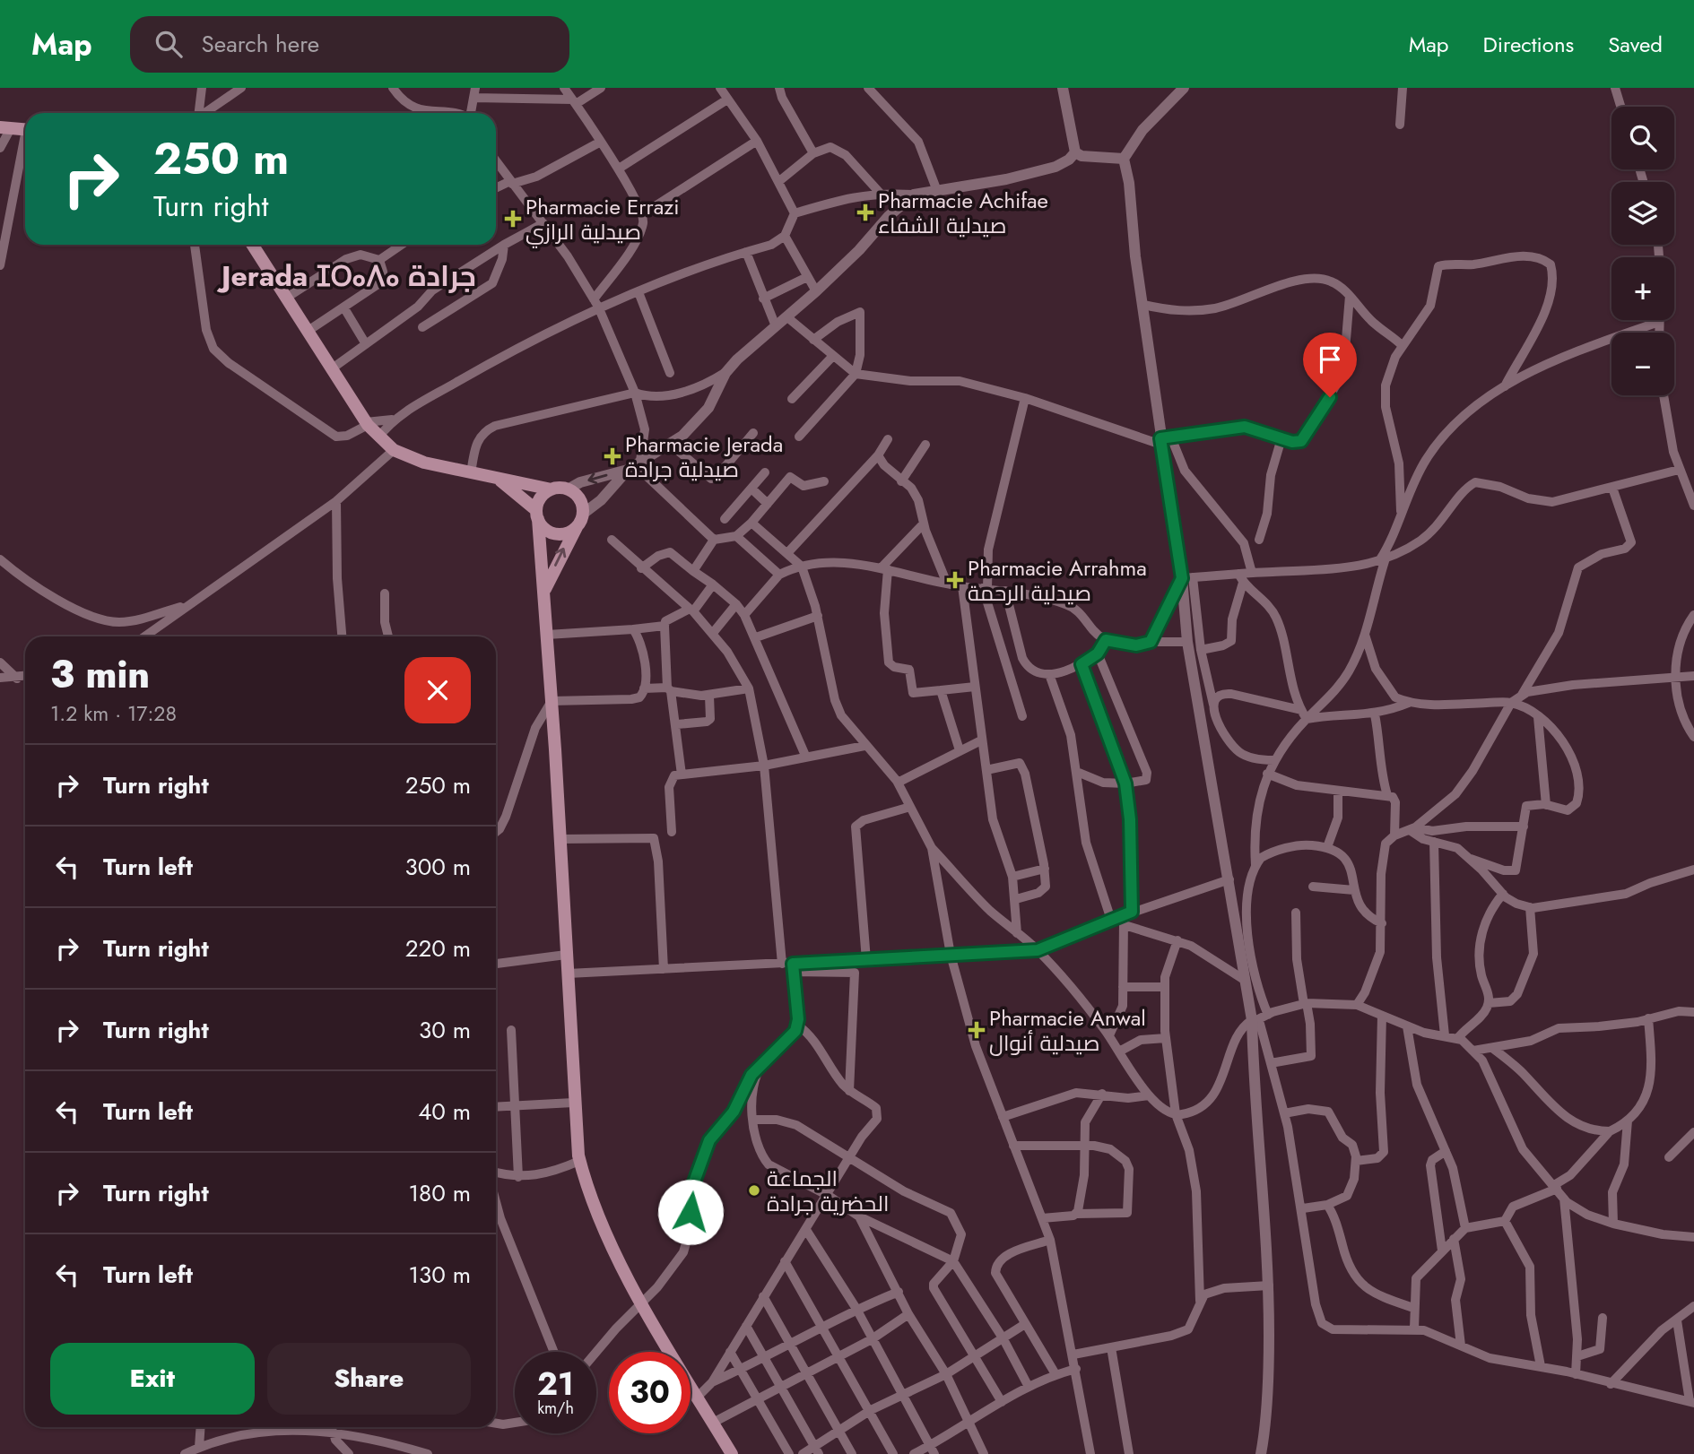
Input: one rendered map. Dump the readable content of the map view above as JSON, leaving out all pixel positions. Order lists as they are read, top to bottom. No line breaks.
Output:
{"districts":["Jerada ⵊⵔⴰⴷⴰ جرادة"],"places":{"health":["Pharmacie Achifae صيدلية الشفاء","Pharmacie Errazi صيدلية الرازي","Pharmacie Jerada صيدلية جرادة","Pharmacie Arrahma صيدلية الرحمة","Pharmacie Anwal صيدلية أنوال"],"other":["الجماعة الحضرية جرادة"]},"page":{"header":"Map","search":"Search here","nav":["Map","Directions","Saved"],"map_buttons":["+","−"],"turn":["250 m","Turn right"],"heading":["3 min","1.2 km · 17:28"],"list":[{"name":"Turn right","value":"250 m"},{"name":"Turn left","value":"300 m"},{"name":"Turn right","value":"220 m"},{"name":"Turn right","value":"30 m"},{"name":"Turn left","value":"40 m"},{"name":"Turn right","value":"180 m"},{"name":"Turn left","value":"130 m"}],"buttons":["Exit","Share"],"speed":"21 km/h","limit":"30"}}
